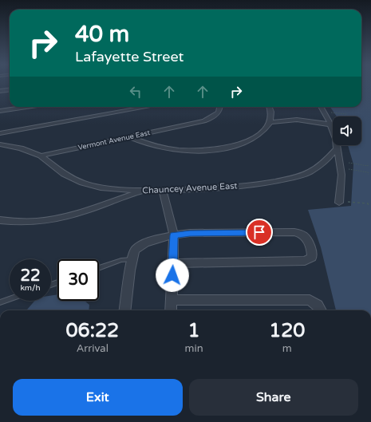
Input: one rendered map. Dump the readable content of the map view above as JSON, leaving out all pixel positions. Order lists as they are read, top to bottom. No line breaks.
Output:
{"streets":{"street":["Vermont Avenue East","Chauncey Avenue East"]},"crossings":[["Vermont Avenue East","Chauncey Avenue East"]],"page":{"turn":["40 m","Lafayette Street"],"speed":"22 km/h","limit":"30","eta":["06:22","Arrival","1","min","120","m"],"buttons":["Exit","Share"]}}
